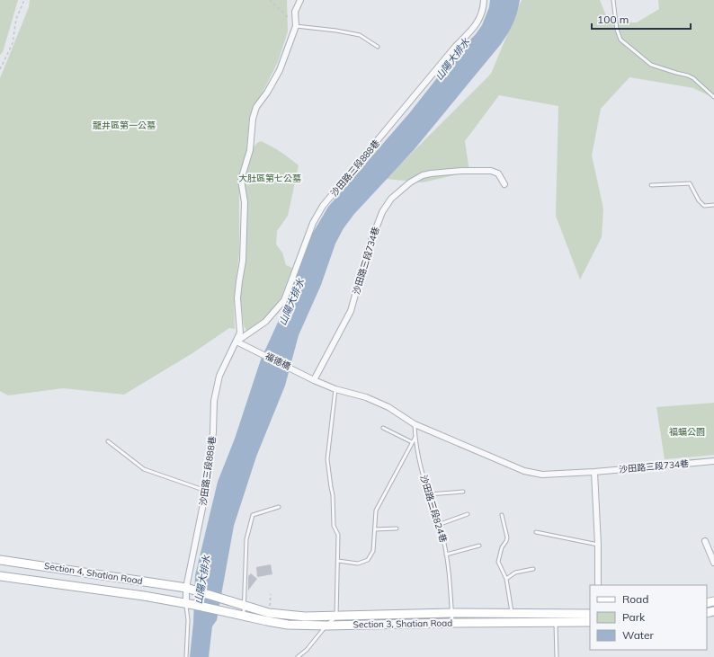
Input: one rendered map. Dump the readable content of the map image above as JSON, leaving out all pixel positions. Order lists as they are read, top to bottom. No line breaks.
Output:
{"streets":{"main road":["Section 4, Shatian Road","Section 3, Shatian Road"],"street":["沙田路三段888巷","沙田路三段734巷","福德橋"],"lane":["沙田路三段824巷"]},"crossings":[["沙田路三段888巷","福德橋"],["沙田路三段888巷","Section 4, Shatian Road"],["沙田路三段734巷","福德橋"],["沙田路三段734巷","沙田路三段824巷"],["沙田路三段824巷","Section 3, Shatian Road"],["Section 4, Shatian Road","Section 3, Shatian Road"]],"water":["山陽大排水"],"parks":["龍井區第一公墓","大肚區第七公墓","福蝠公園"],"legend":["Road","Park","Water"],"scale_bar":"100 m"}
